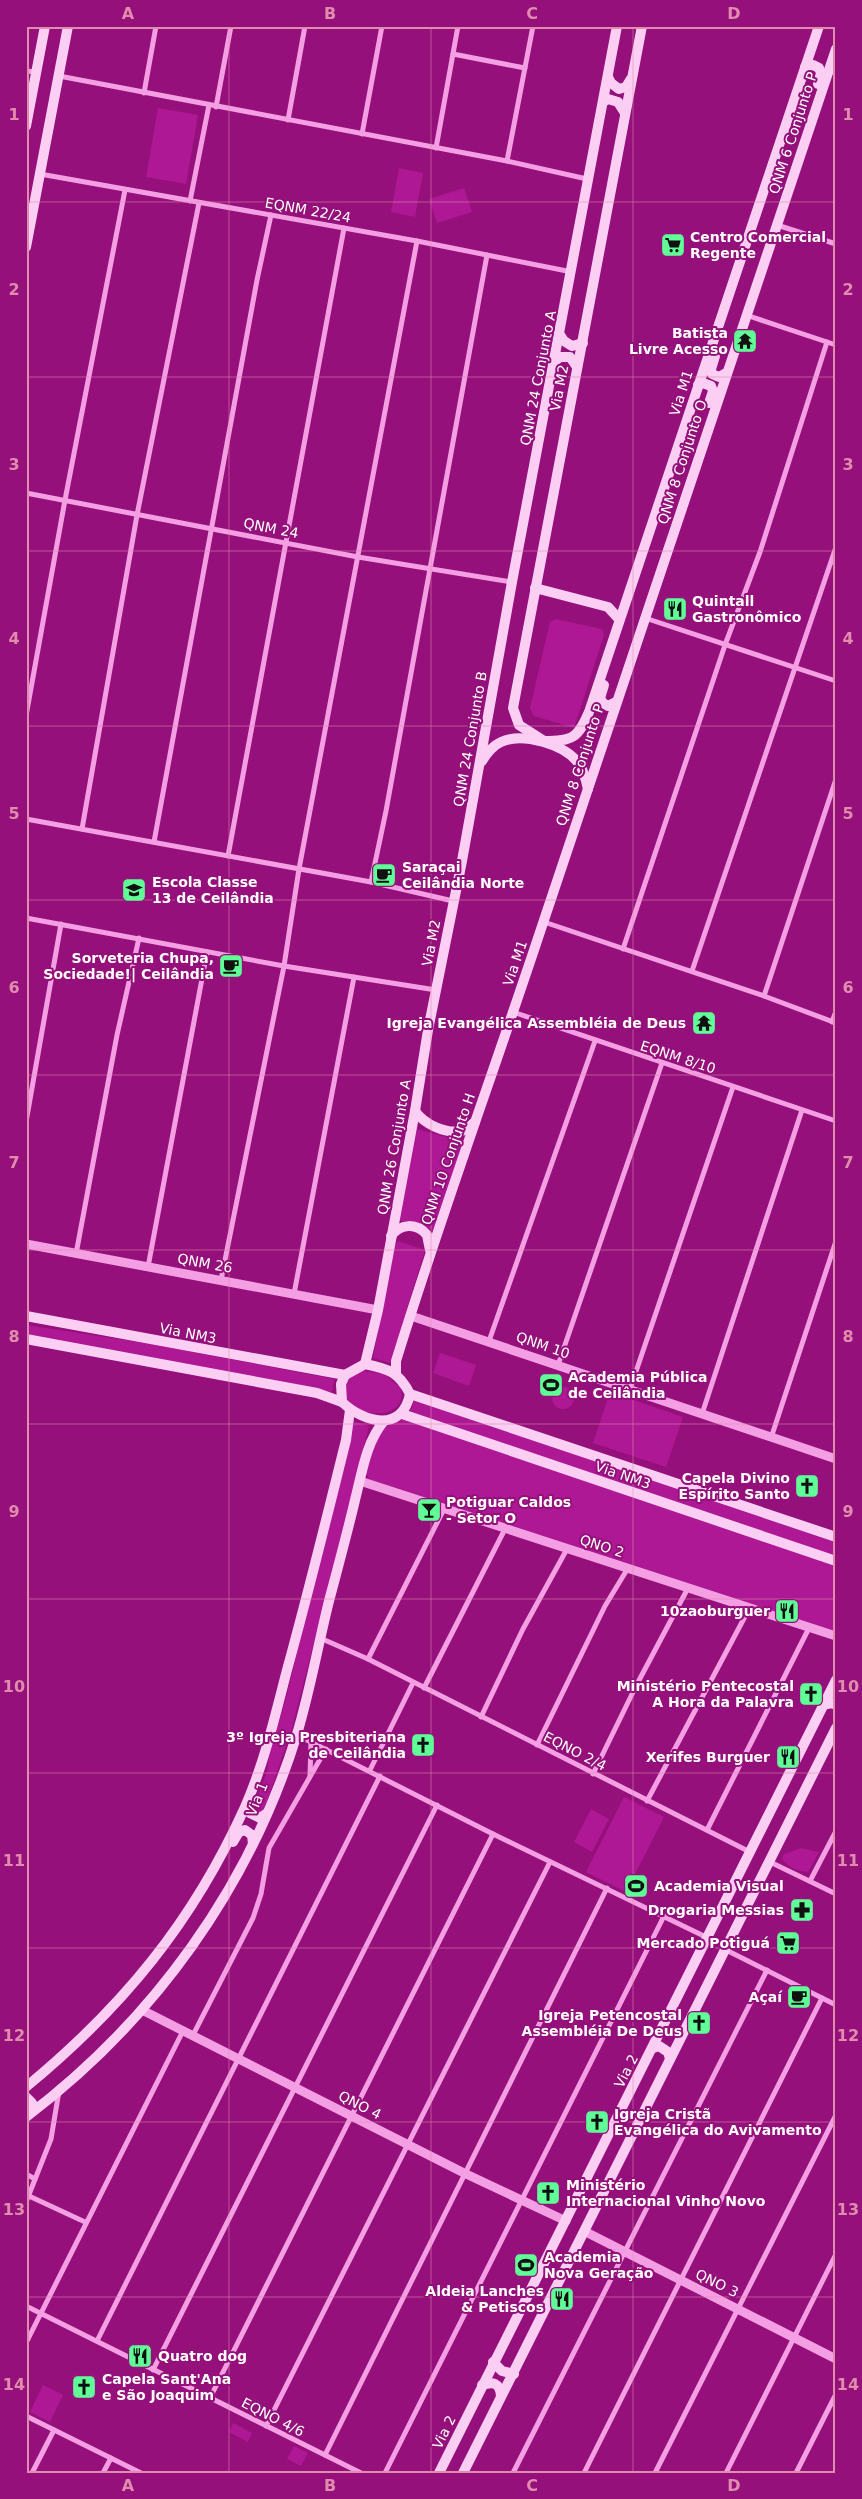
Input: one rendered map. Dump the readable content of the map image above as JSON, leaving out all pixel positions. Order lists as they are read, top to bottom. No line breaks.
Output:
{"streets":{"main road":["QNM 6 Conjunto P","QNM 24 Conjunto A","Via M2","Via M1","QNM 8 Conjunto O","QNM 24 Conjunto B","QNM 8 Conjunto P","QNM 26 Conjunto A","QNM 10 Conjunto H","Via NM3","Via 1","Via 2"],"street":["EQNM 22/24","QNM 24","EQNM 8/10","QNM 26","QNM 10","QNO 2","EQNO 2/4","QNO 4","QNO 3","EQNO 4/6"]},"crossings":[["QNM 6 Conjunto P","QNM 8 Conjunto O"],["EQNM 22/24","QNM 24 Conjunto A"],["QNM 24 Conjunto A","QNM 24"],["QNM 24 Conjunto A","QNM 24 Conjunto B"],["Via M2","Via M1"],["Via M2","QNM 24 Conjunto B"],["Via M2","QNM 8 Conjunto P"],["Via M2","QNM 26 Conjunto A"],["Via M1","QNM 24 Conjunto B"],["Via M1","QNM 8 Conjunto P"],["Via M1","EQNM 8/10"],["Via M1","QNM 10 Conjunto H"],["QNM 8 Conjunto O","QNM 8 Conjunto P"],["QNM 24","QNM 24 Conjunto B"],["EQNM 8/10","QNM 10 Conjunto H"],["QNM 26 Conjunto A","QNM 26"],["QNM 10 Conjunto H","QNM 10"],["Via NM3","Via 1"],["QNO 2","Via 1"],["EQNO 2/4","Via 1"],["EQNO 2/4","Via 2"],["Via 1","QNO 4"],["Via 2","QNO 4"]],"places":{"supermarket":["Centro Comercial Regente","Mercado Potiguá"],"temple":["Batista Livre Acesso","Igreja Evangélica Assembléia de Deus"],"restaurant":["Quintall Gastronômico","10zaoburguer","Xerifes Burguer","Aldeia Lanches & Petiscos","Quatro dog"],"cafe":["Saraçai Ceilândia Norte","Sorveteria Chupa, Sociedade!| Ceilândia","Açaí"],"school or university":["Escola Classe 13 de Ceilândia"],"sports":["Academia Pública de Ceilândia","Academia Visual","Academia Nova Geração"],"church":["Capela Divino Espírito Santo","Ministério Pentecostal A Hora da Palavra","3º Igreja Presbiteriana de Ceilândia","Igreja Petencostal Assembléia De Deus","Igreja Cristã Evangélica do Avivamento","Ministério Internacional Vinho Novo","Capela Sant'Ana e São Joaquim"],"bar":["Potiguar Caldos - Setor O"],"pharmacy":["Drogaria Messias"]},"grid":{"columns":["A","B","C","D"],"rows":["1","2","3","4","5","6","7","8","9","10","11","12","13","14"]}}
